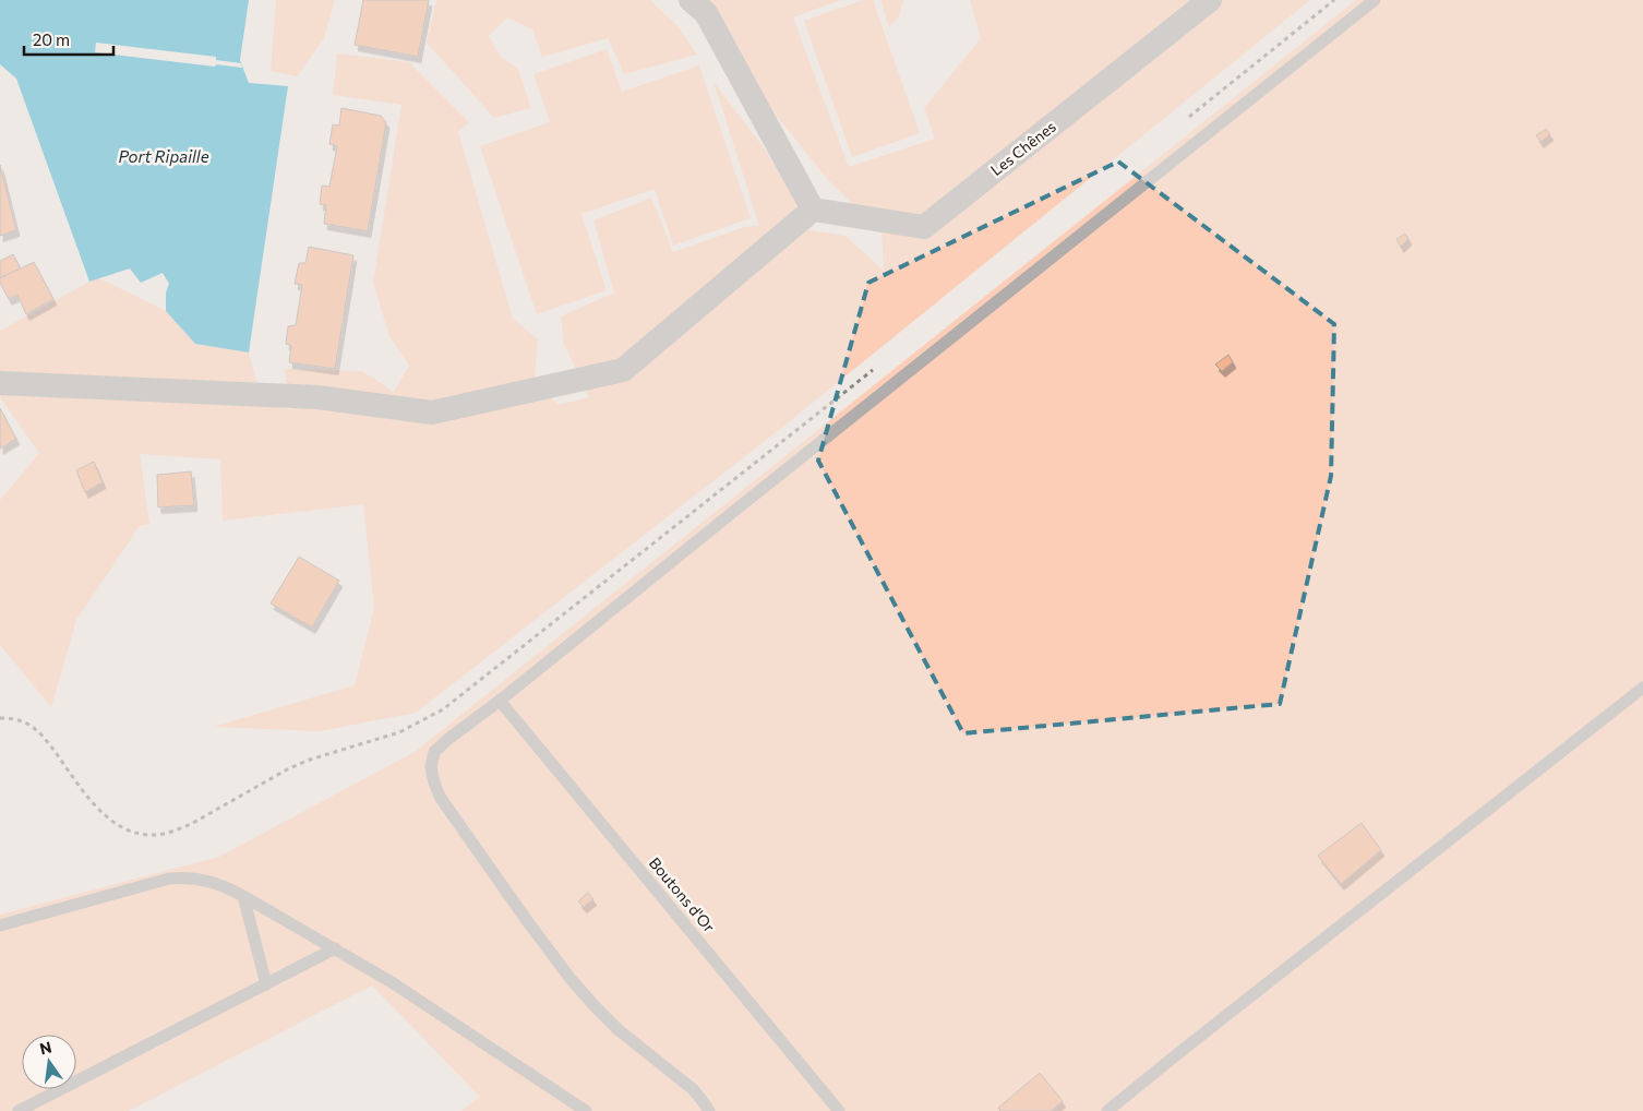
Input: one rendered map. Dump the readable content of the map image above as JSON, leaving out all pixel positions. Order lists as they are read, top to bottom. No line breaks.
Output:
{"streets":{"street":["Les Chênes"],"lane":["Boutons d'Or"]},"water":["Port Ripaille"],"scale_bar":"20 m","north":"top"}
